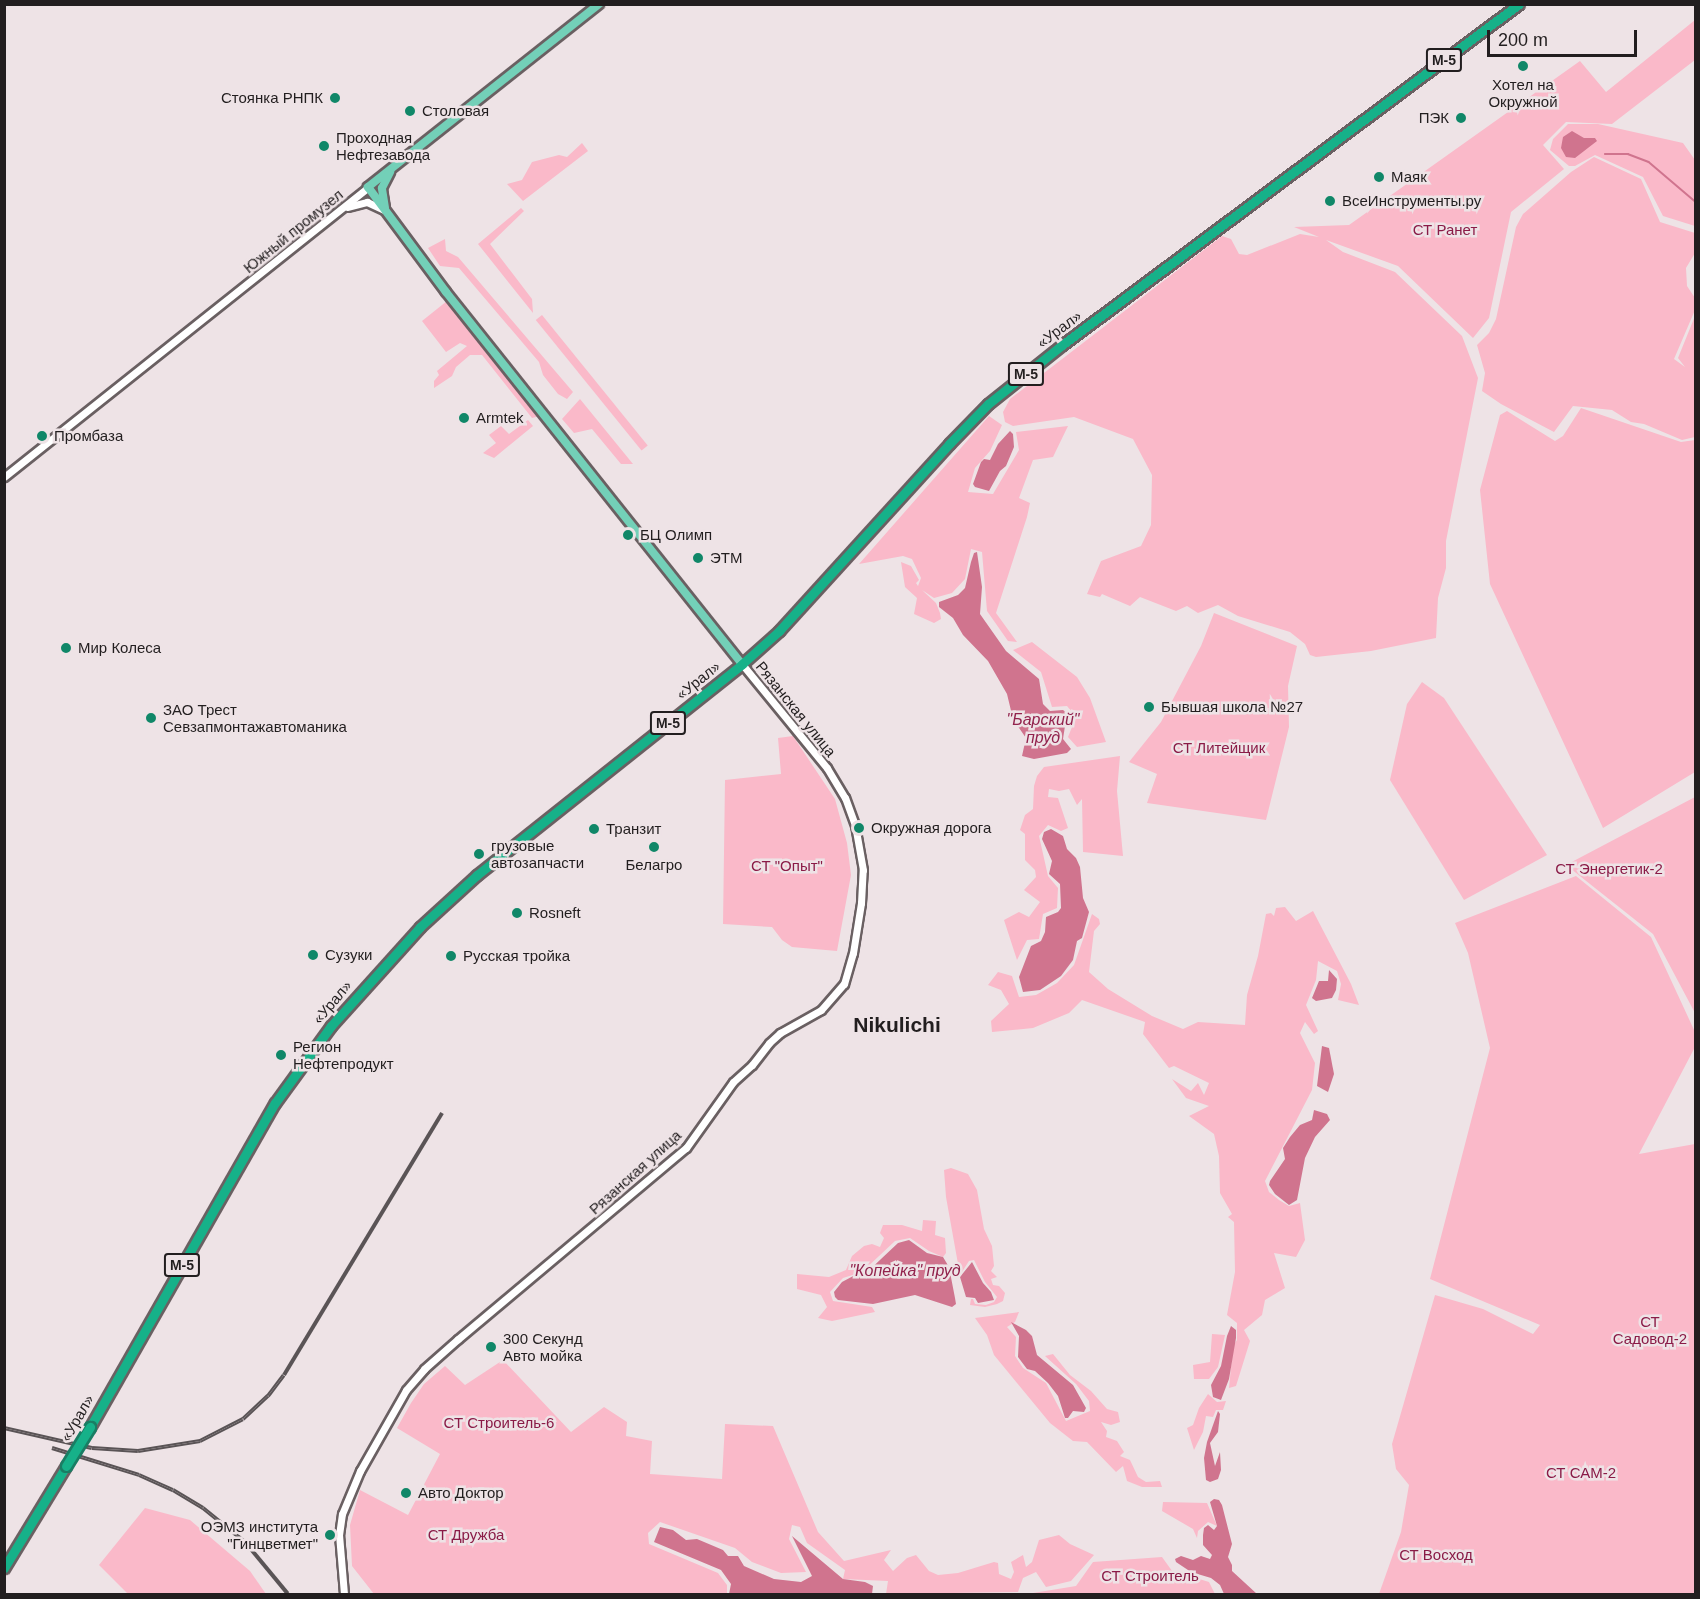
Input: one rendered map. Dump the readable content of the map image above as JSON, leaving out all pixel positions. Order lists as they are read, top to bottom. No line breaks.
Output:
{"streets":{"highway":["М-5","«Урал»"],"main road":["Южный промузел"],"street":["Рязанская улица"]},"crossings":[["«Урал»","Рязанская улица"]],"districts":["Nikulichi"],"water":["\"Барский\" пруд","\"Копейка\" пруд"],"parks":["СТ Ранет","СТ Литейщик","СТ \"Опыт\"","СТ Энергетик-2","СТ Садовод-2","СТ Строитель-6","СТ САМ-2","СТ Дружба","СТ Восход","СТ Строитель"],"places":["Хотел на Окружной","Стоянка РНПК","Столовая","ПЭК","Проходная Нефтезавода","Маяк","ВсеИнструменты.ру","Armtek","Промбаза","БЦ Олимп","ЭТМ","Мир Колеса","Бывшая школа №27","ЗАО Трест Севзапмонтажавтоманика","Окружная дорога","Транзит","Белагро","грузовые автозапчасти","Rosneft","Сузуки","Русская тройка","Регион Нефтепродукт","300 Секунд Авто мойка","Авто Доктор","ОЭМЗ института \"Гинцветмет\""],"scale_bar":"200 m"}
